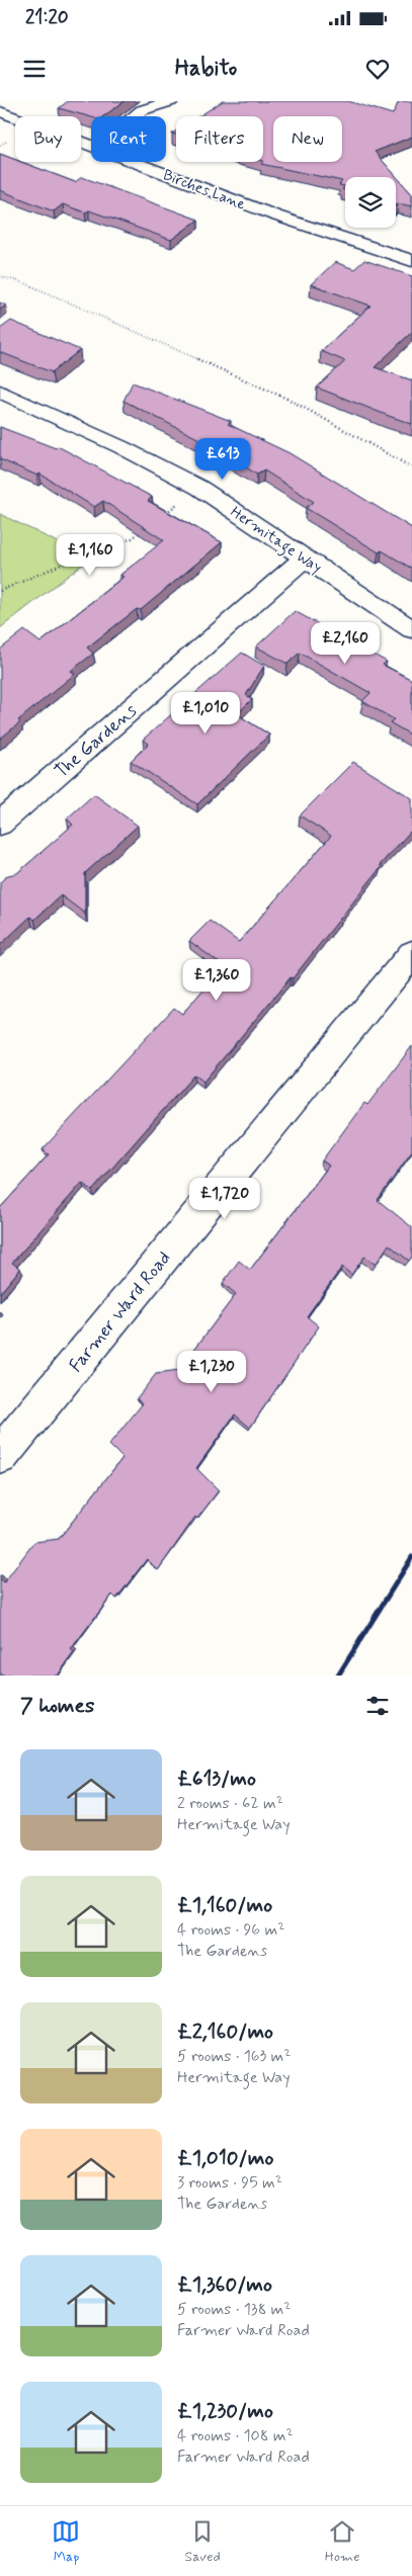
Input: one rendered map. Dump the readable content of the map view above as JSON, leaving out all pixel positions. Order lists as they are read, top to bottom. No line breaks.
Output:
{"streets":{"street":["Birches Lane","Hermitage Way","The Gardens","Farmer Ward Road"]},"crossings":[["Hermitage Way","The Gardens"]],"page":{"status":"21:20","header":"Habito","chip":["Buy","Rent","Filters","New"],"price":["£613","£1,160","£2,160","£1,010","£1,360","£1,720","£1,230"],"heading":"7 homes","list":[{"name":"£613/mo","note":"2 rooms · 62 m² · Hermitage Way"},{"name":"£1,160/mo","note":"4 rooms · 96 m² · The Gardens"},{"name":"£2,160/mo","note":"5 rooms · 163 m² · Hermitage Way"},{"name":"£1,010/mo","note":"3 rooms · 95 m² · The Gardens"},{"name":"£1,360/mo","note":"5 rooms · 138 m² · Farmer Ward Road"},{"name":"£1,230/mo","note":"4 rooms · 108 m² · Farmer Ward Road"}],"tabs":["Map","Saved","Home"]}}
